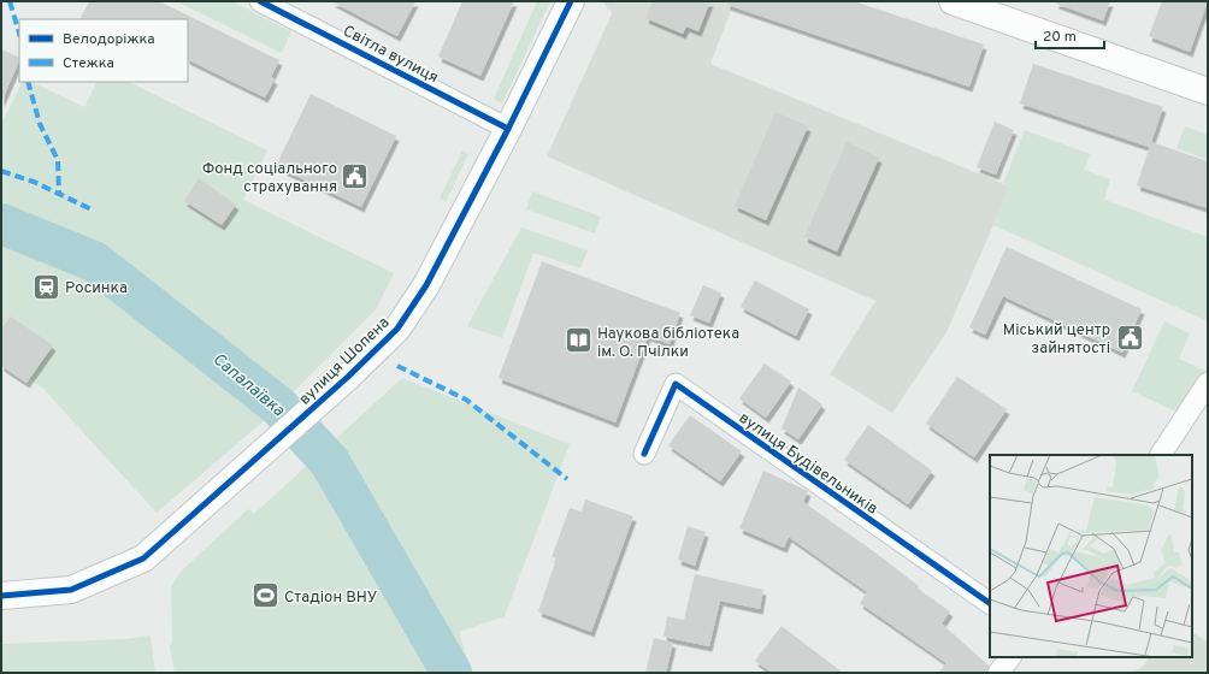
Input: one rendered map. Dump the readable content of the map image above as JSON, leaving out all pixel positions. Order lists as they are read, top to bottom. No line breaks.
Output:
{"streets":{"street":["Світла вулиця","вулиця Шопена","вулиця Будівельників"]},"crossings":[["Світла вулиця","вулиця Шопена"]],"water":["Сапалаївка"],"places":{"public building":["Фонд соціального страхування","Міський центр зайнятості"],"station":["Росинка"],"library":["Наукова бібліотека ім. О. Пчілки"],"sports":["Стадіон ВНУ"]},"legend":["Велодоріжка","Стежка"],"scale_bar":"20 m"}
